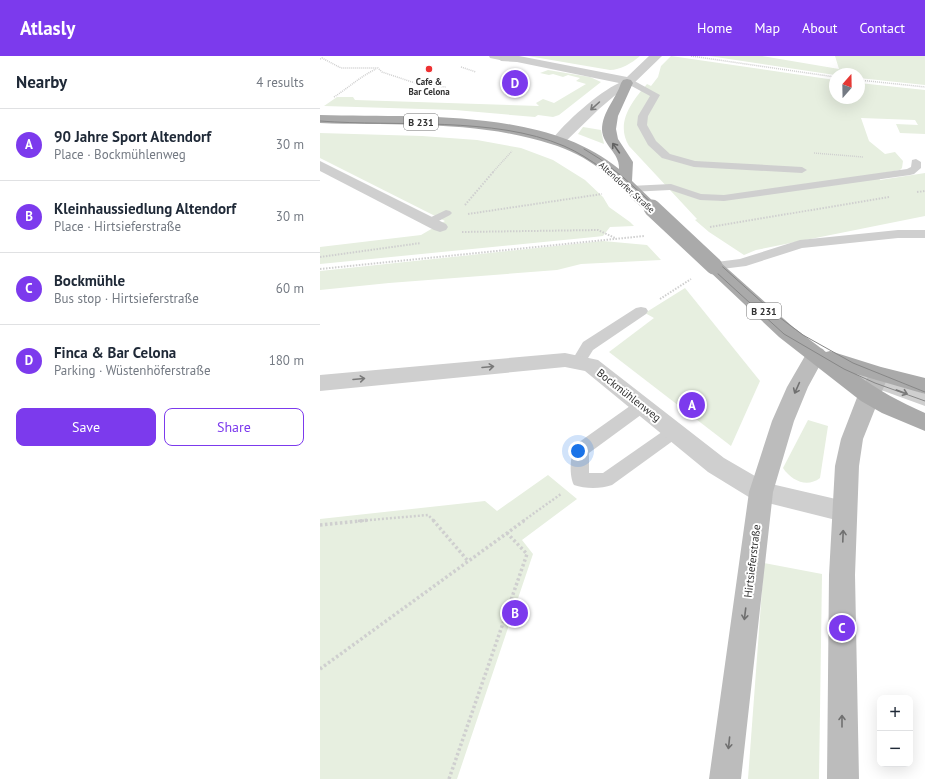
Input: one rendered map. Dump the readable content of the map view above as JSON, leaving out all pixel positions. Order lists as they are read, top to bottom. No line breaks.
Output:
{"streets":{"main road":["B 231","Altendorfer Straße","Hirtsieferstraße"],"street":["Bockmühlenweg"]},"crossings":[["Altendorfer Straße","Hirtsieferstraße"],["Bockmühlenweg","Hirtsieferstraße"]],"one_way":["Bockmühlenweg"],"places":["Cafe & Bar Celona"],"north":"top","page":{"header":"Atlasly","nav":["Home","Map","About","Contact"],"heading":["Nearby","4 results"],"pins":["D","A","B","C"],"list":[{"mark":"A","name":"90 Jahre Sport Altendorf","note":"Place · Bockmühlenweg","value":"30 m"},{"mark":"B","name":"Kleinhaussiedlung Altendorf","note":"Place · Hirtsieferstraße","value":"30 m"},{"mark":"C","name":"Bockmühle","note":"Bus stop · Hirtsieferstraße","value":"60 m"},{"mark":"D","name":"Finca & Bar Celona","note":"Parking · Wüstenhöferstraße","value":"180 m"}],"buttons":["Save","Share"],"map_buttons":["+","−"]}}
